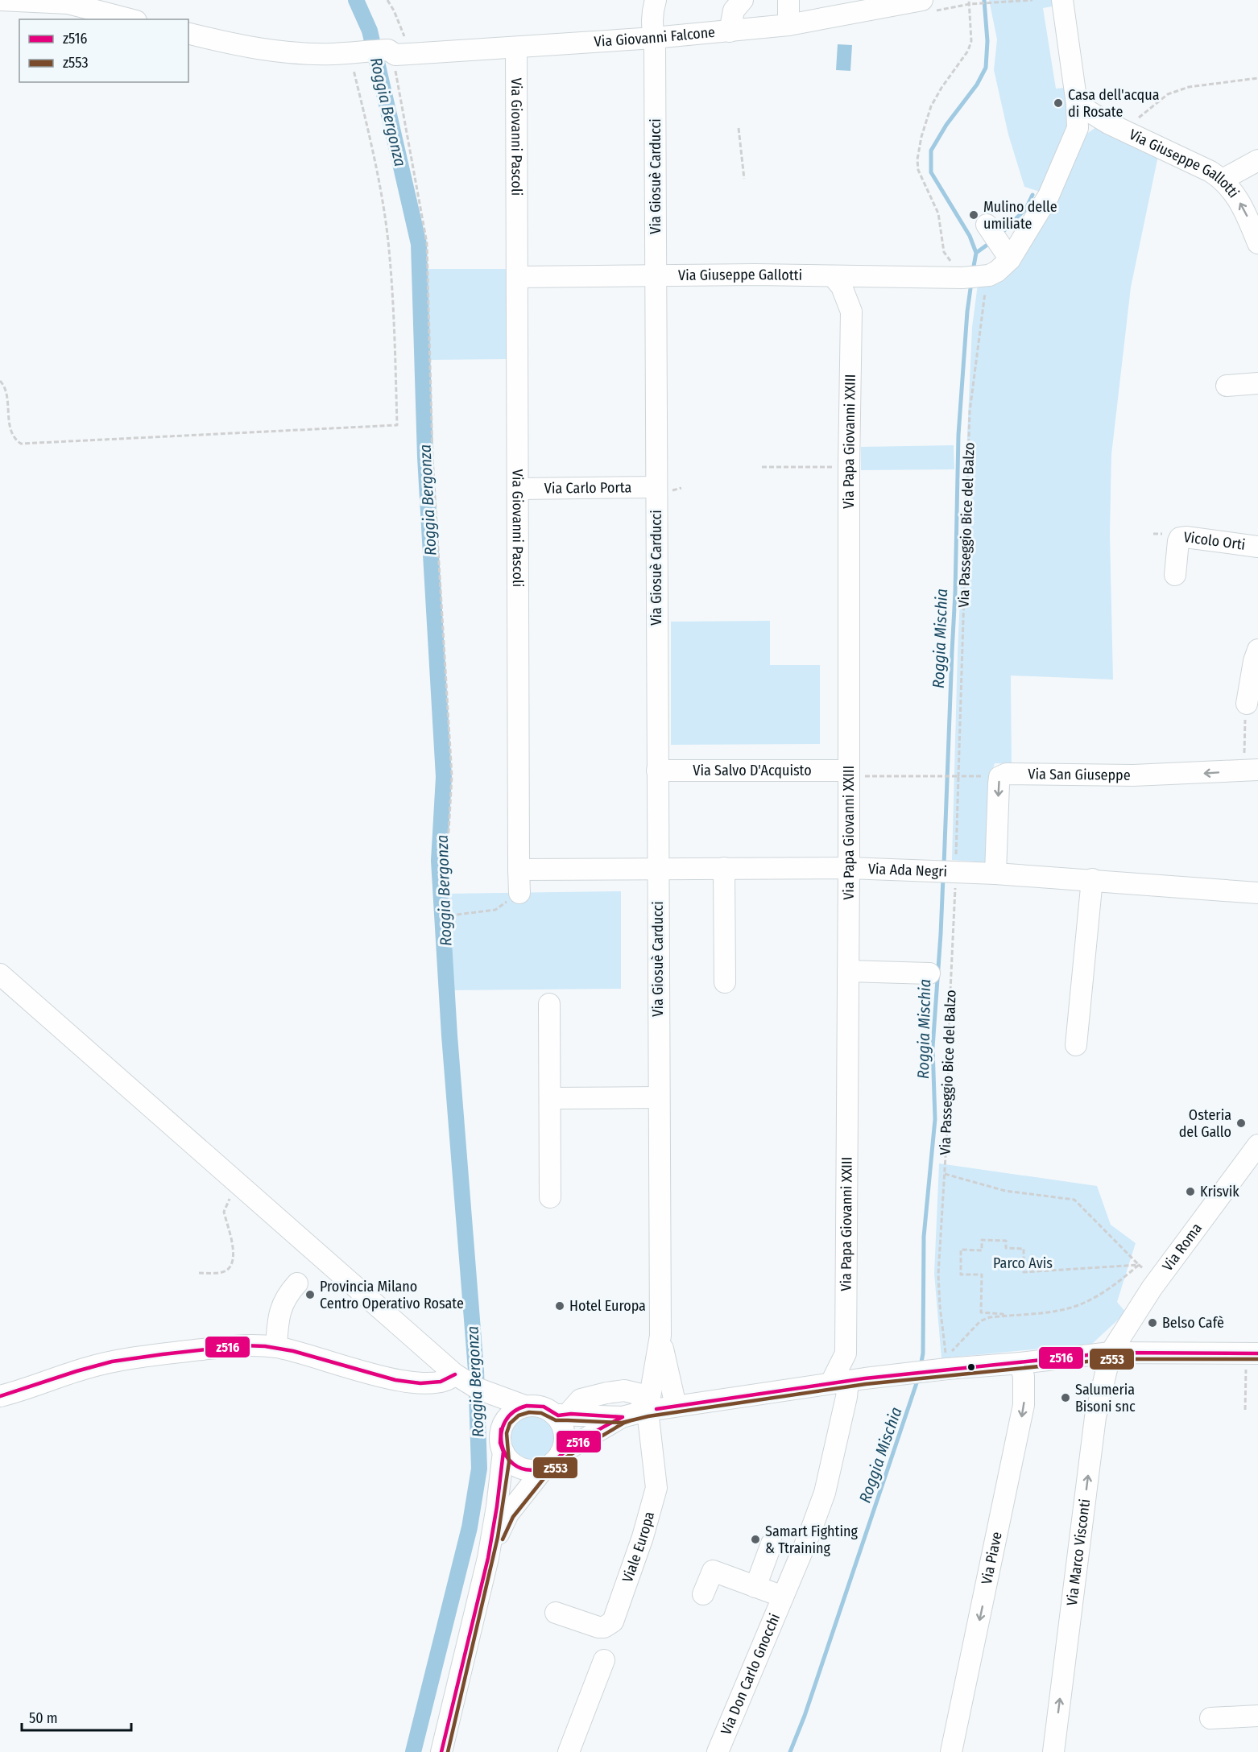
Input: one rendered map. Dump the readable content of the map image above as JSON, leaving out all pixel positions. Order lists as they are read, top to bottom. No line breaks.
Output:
{"streets":{"street":["Via Giovanni Falcone","Via Giovanni Pascoli","Via Giuseppe Gallotti","Via Giosuè Carducci","Via Papa Giovanni XXIII","Via Carlo Porta","Vicolo Orti","Via Salvo D'Acquisto","Via San Giuseppe","Via Ada Negri","Via Roma","Viale Europa","Via Marco Visconti","Via Piave","Via Don Carlo Gnocchi"],"path":["Via Passeggio Bice del Balzo"]},"crossings":[["Via Giovanni Falcone","Via Giovanni Pascoli"],["Via Giovanni Falcone","Via Giosuè Carducci"],["Via Giovanni Pascoli","Via Giuseppe Gallotti"],["Via Giovanni Pascoli","Via Carlo Porta"],["Via Giuseppe Gallotti","Via Giosuè Carducci"],["Via Giuseppe Gallotti","Via Passeggio Bice del Balzo"],["Via Giosuè Carducci","Via Carlo Porta"],["Via Giosuè Carducci","Via Salvo D'Acquisto"],["Via Giosuè Carducci","Via Ada Negri"],["Via Giosuè Carducci","Viale Europa"],["Via Papa Giovanni XXIII","Via Salvo D'Acquisto"],["Via Papa Giovanni XXIII","Via Ada Negri"],["Via Papa Giovanni XXIII","Via Don Carlo Gnocchi"],["Via Passeggio Bice del Balzo","Via Ada Negri"],["Via Roma","Via Marco Visconti"]],"one_way":["Via San Giuseppe","Via Marco Visconti","Via Piave"],"water":["Roggia Bergonza","Roggia Mischia"],"parks":["Parco Avis"],"places":["Casa dell'acqua di Rosate","Mulino delle umiliate","Osteria del Gallo","Krisvik","Provincia Milano Centro Operativo Rosate","Hotel Europa","Belso Cafè","Salumeria Bisoni snc","Samart Fighting & Ttraining"],"lines":["transit line z516","transit line z553"],"legend":["z516","z553"],"scale_bar":"50 m"}
